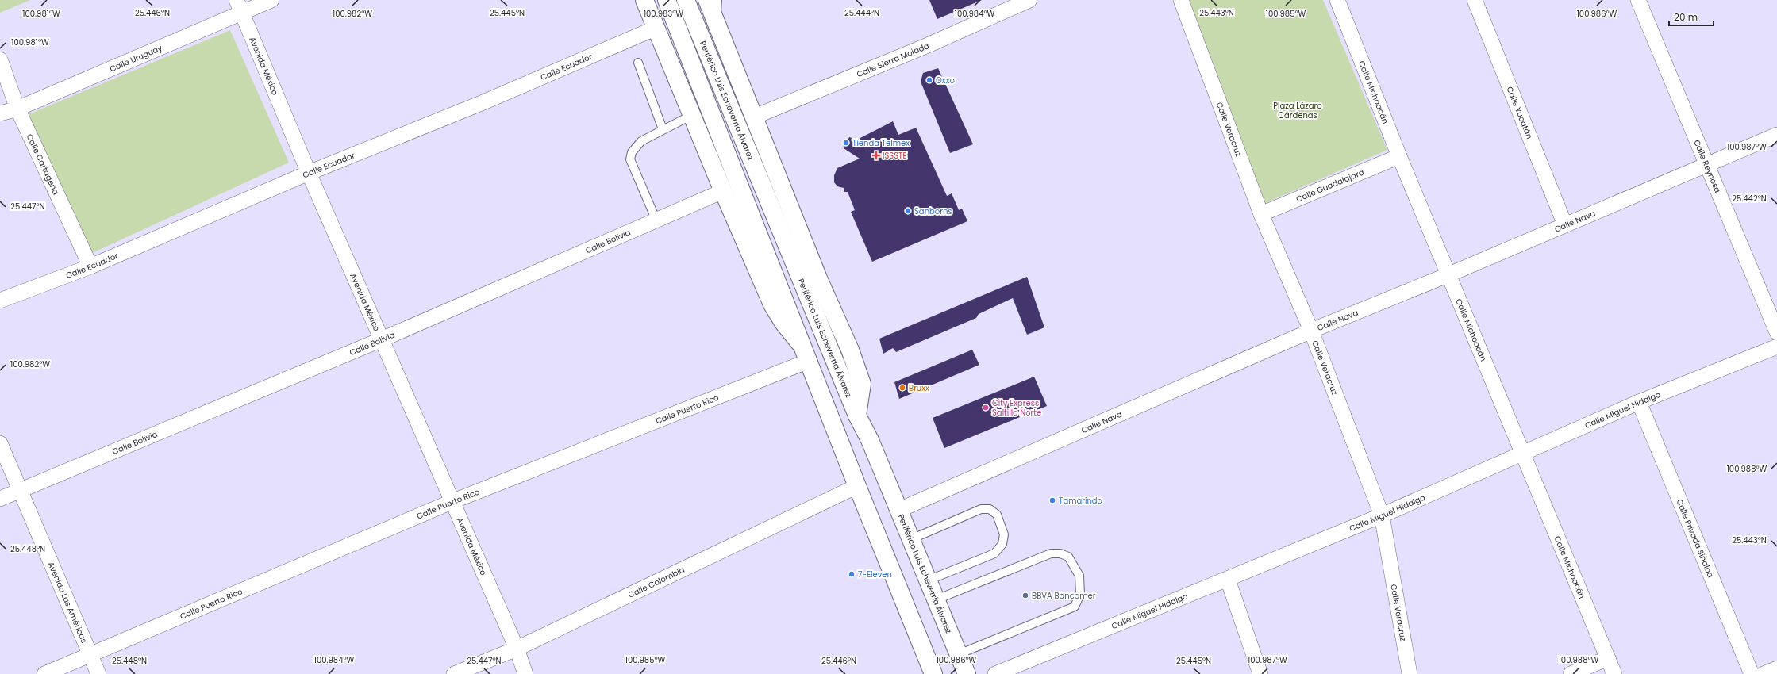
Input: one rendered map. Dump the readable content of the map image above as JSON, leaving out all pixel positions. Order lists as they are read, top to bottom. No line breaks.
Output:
{"streets":{"main road":["Periférico Luis Echeverría Álvarez"],"street":["Calle Uruguay","Calle Sierra Mojada","Avenida México","Calle Ecuador","Calle Michoacán","Calle Yucatán","Calle Veracruz","Calle Cartagena","Calle Reynosa","Calle Guadalajara","Calle Nava","Calle Bolivia","Calle Puerto Rico","Calle Miguel Hidalgo","Calle Privada Sinaloa","Calle Colombia","Avenida Las Américas"]},"crossings":[["Calle Uruguay","Avenida México"],["Calle Uruguay","Calle Cartagena"],["Avenida México","Calle Ecuador"],["Avenida México","Calle Bolivia"],["Avenida México","Calle Puerto Rico"],["Avenida México","Calle Colombia"],["Calle Ecuador","Calle Cartagena"],["Calle Michoacán","Calle Guadalajara"],["Calle Michoacán","Calle Nava"],["Calle Michoacán","Calle Miguel Hidalgo"],["Periférico Luis Echeverría Álvarez","Calle Nava"],["Calle Yucatán","Calle Nava"],["Calle Veracruz","Calle Guadalajara"],["Calle Veracruz","Calle Nava"],["Calle Veracruz","Calle Miguel Hidalgo"],["Calle Reynosa","Calle Nava"],["Calle Bolivia","Avenida Las Américas"],["Calle Puerto Rico","Avenida Las Américas"],["Calle Miguel Hidalgo","Calle Privada Sinaloa"]],"parks":["Plaza Lázaro Cárdenas"],"places":{"other":["Oxxo","Tienda Telmex","Sanborns","Bruxx","City Express Saltillo Norte","Tamarindo","7-Eleven","BBVA Bancomer"],"health":["ISSSTE"]},"scale_bar":"20 m","coordinates":["25.446°N","25.445°N","25.444°N","25.443°N","100.981°W","100.982°W","100.983°W","100.984°W","100.985°W","100.986°W","100.987°W","25.442°N","25.447°N","100.988°W","25.448°N"]}
